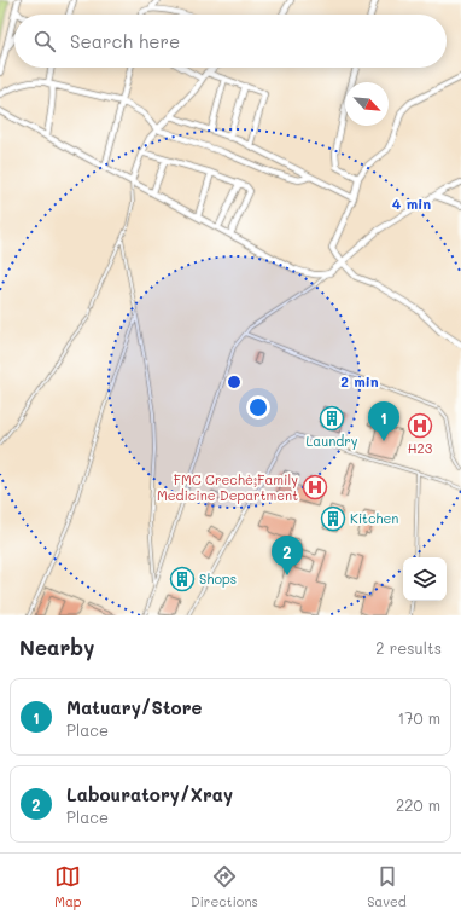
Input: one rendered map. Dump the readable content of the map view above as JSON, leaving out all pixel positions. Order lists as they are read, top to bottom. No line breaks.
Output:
{"places":{"building":["Laundry","Kitchen","Shops"],"hospital":["H23","FMC Crechè;Family Medicine Department"]},"north":"bottom right","page":{"search":"Search here","pins":["1","2"],"heading":["Nearby","2 results"],"list":[{"mark":"1","name":"Matuary/Store","note":"Place","value":"170 m"},{"mark":"2","name":"Labouratory/Xray","note":"Place","value":"220 m"}],"nav":["Map","Directions","Saved"]},"rings":["4 min","2 min"]}
